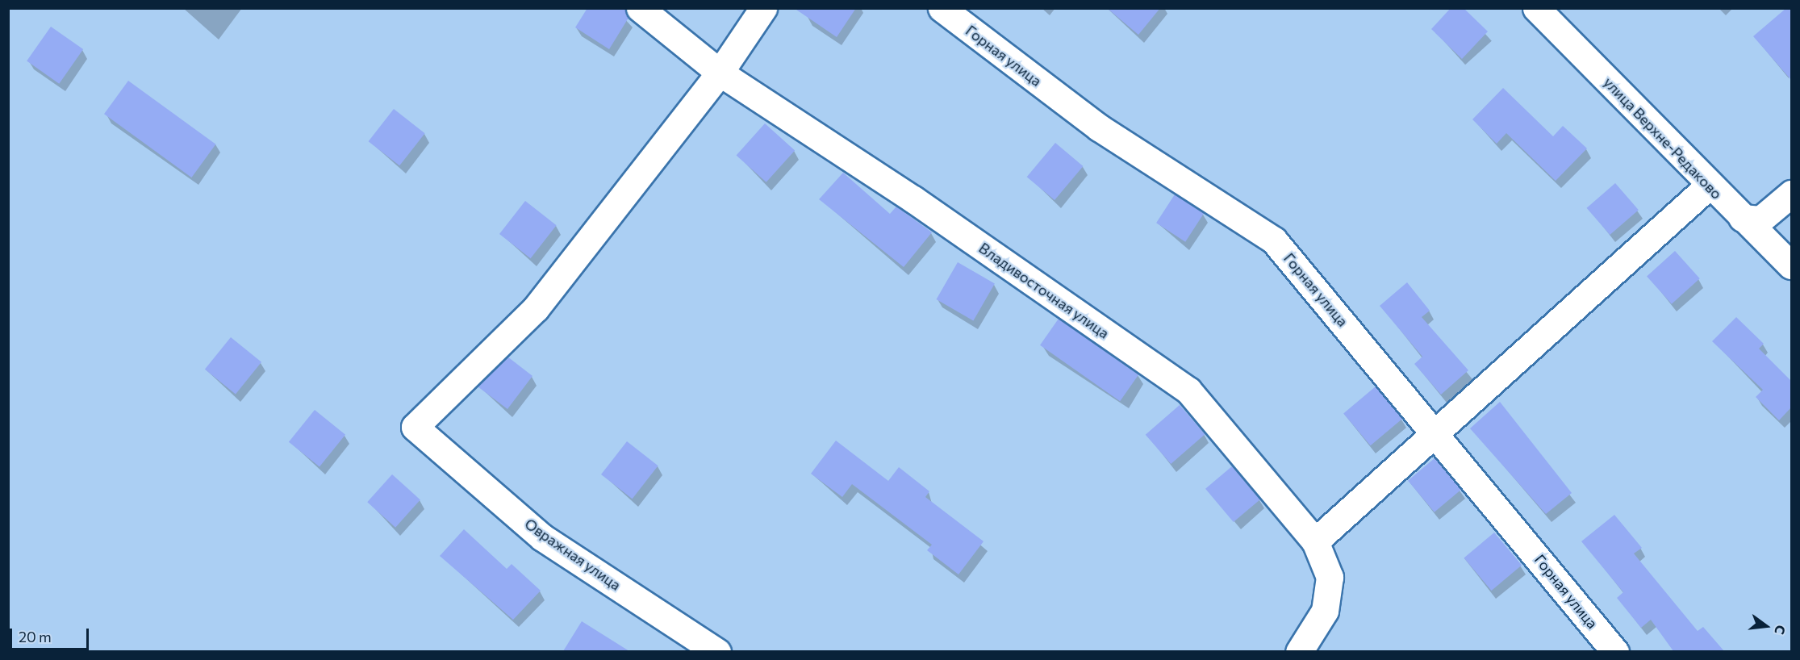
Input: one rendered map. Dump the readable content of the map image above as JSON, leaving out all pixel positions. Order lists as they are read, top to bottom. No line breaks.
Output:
{"streets":{"street":["Горная улица","улица Верхне-Редаково","Владивосточная улица","Овражная улица"]},"crossings":[["Владивосточная улица","Овражная улица"]],"scale_bar":"20 m","north":"right"}
